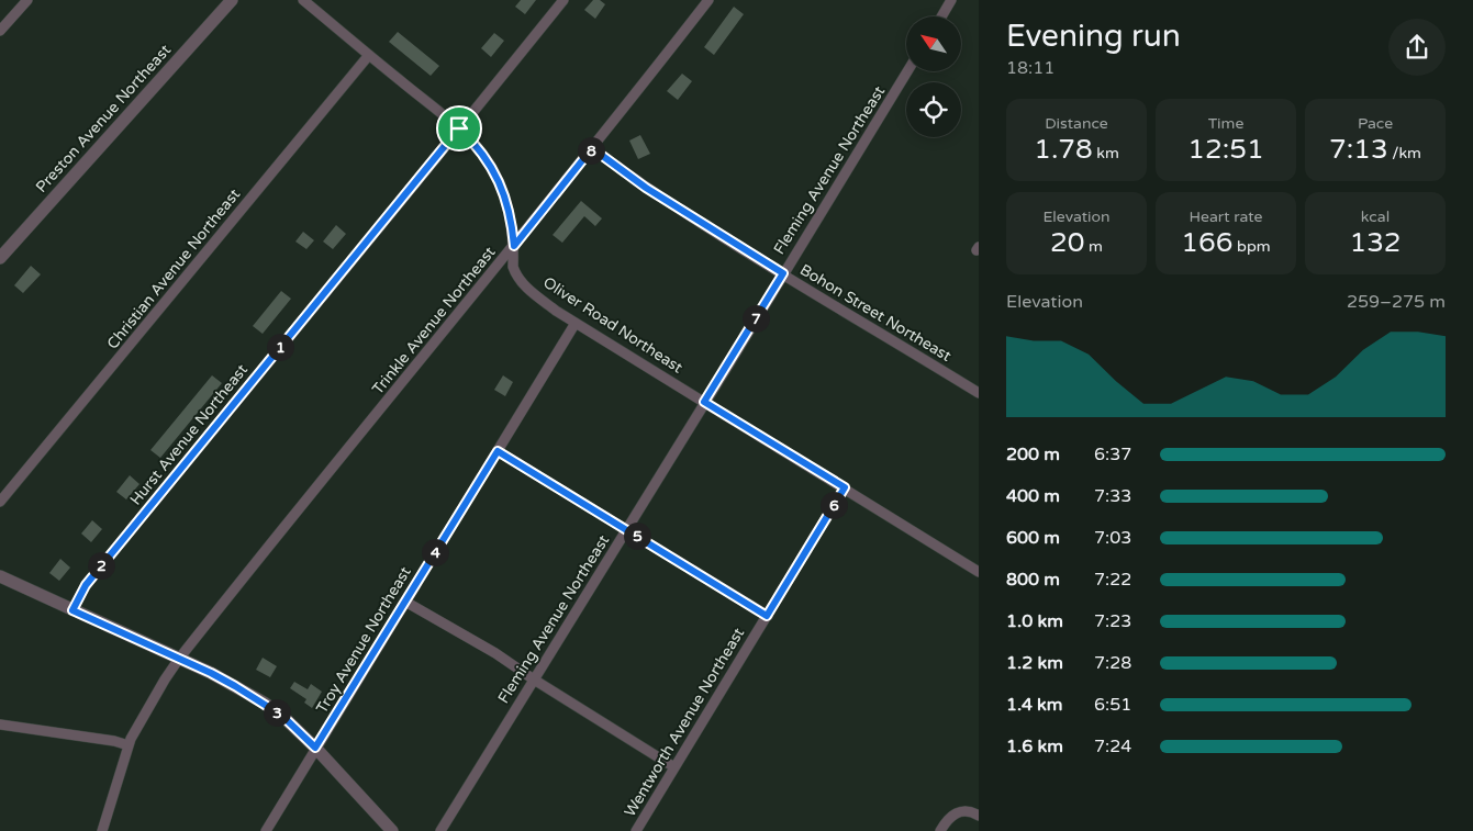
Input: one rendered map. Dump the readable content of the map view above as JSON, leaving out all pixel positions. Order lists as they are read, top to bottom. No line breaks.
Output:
{"streets":{"street":["Preston Avenue Northeast","Fleming Avenue Northeast","Christian Avenue Northeast","Bohon Street Northeast","Trinkle Avenue Northeast","Oliver Road Northeast","Hurst Avenue Northeast","Troy Avenue Northeast","Wentworth Avenue Northeast"]},"crossings":[["Fleming Avenue Northeast","Bohon Street Northeast"],["Fleming Avenue Northeast","Oliver Road Northeast"],["Christian Avenue Northeast","Oliver Road Northeast"],["Bohon Street Northeast","Trinkle Avenue Northeast"],["Trinkle Avenue Northeast","Oliver Road Northeast"],["Oliver Road Northeast","Hurst Avenue Northeast"],["Oliver Road Northeast","Troy Avenue Northeast"],["Oliver Road Northeast","Wentworth Avenue Northeast"]],"north":"top left","page":{"heading":["Evening run","18:11"],"stats":[["Distance","1.78 km"],["Time","12:51"],["Pace","7:13 /km"],["Elevation","20 m"],["Heart rate","166 bpm"],["kcal","132"]],"pins":["8","7","1","6","5","4","2","3"],"chart":["Elevation","259–275 m"],"list":[{"name":"200 m","note":"6:37"},{"name":"400 m","note":"7:33"},{"name":"600 m","note":"7:03"},{"name":"800 m","note":"7:22"},{"name":"1.0 km","note":"7:23"},{"name":"1.2 km","note":"7:28"},{"name":"1.4 km","note":"6:51"},{"name":"1.6 km","note":"7:24"}]}}
